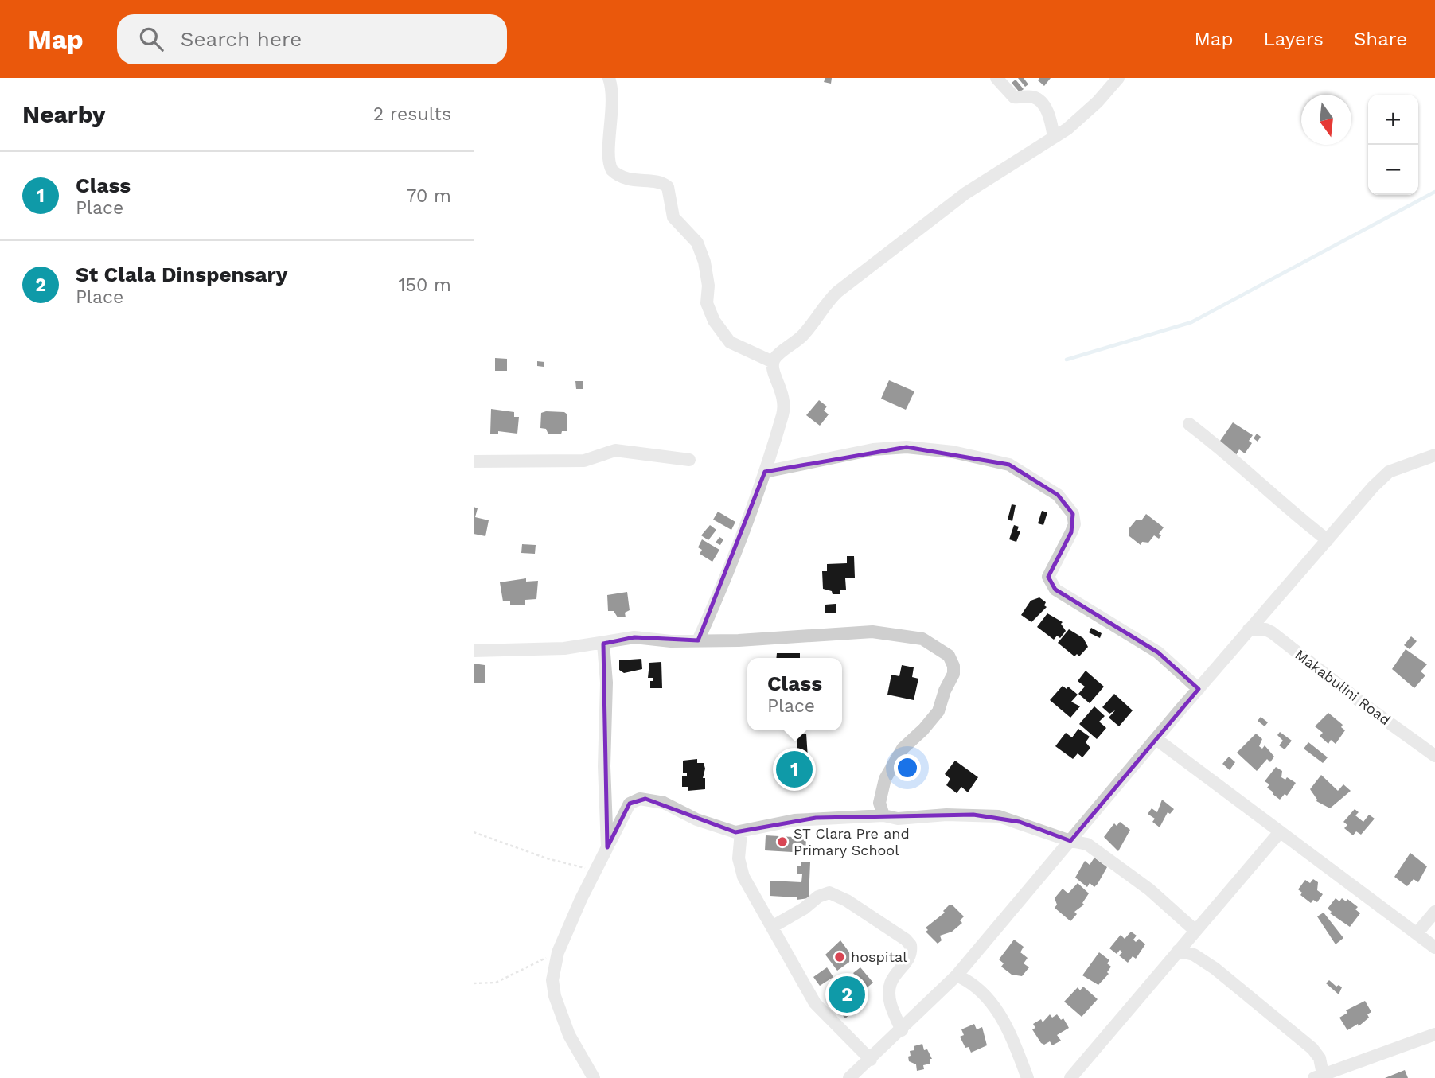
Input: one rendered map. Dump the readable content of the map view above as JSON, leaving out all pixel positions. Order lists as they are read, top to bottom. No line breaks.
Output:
{"streets":{"street":["Makabulini Road"]},"places":["ST Clara Pre and Primary School","hospital"],"north":"bottom","page":{"header":"Map","search":"Search here","nav":["Map","Layers","Share"],"heading":["Nearby","2 results"],"map_buttons":["+","−"],"list":[{"mark":"1","name":"Class","note":"Place","value":"70 m"},{"mark":"2","name":"St Clala Dinspensary","note":"Place","value":"150 m"}],"popup":["Class","Place"],"pins":["1","2"]}}
